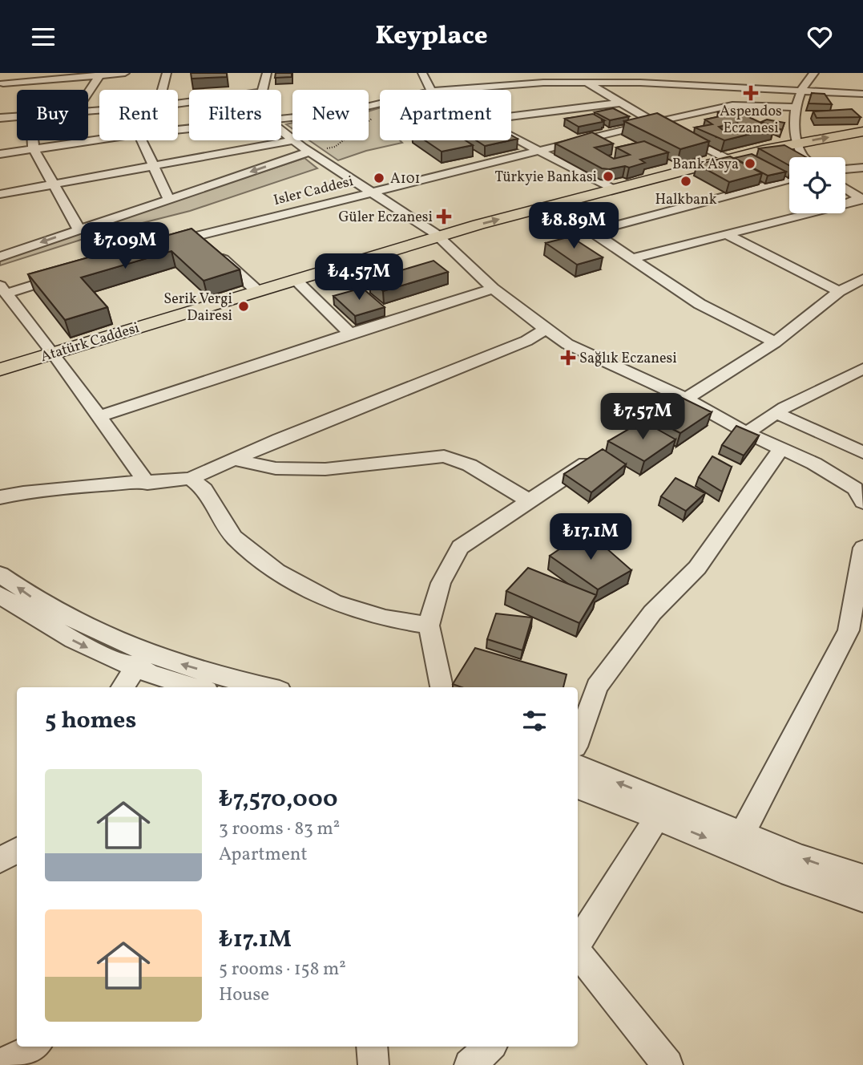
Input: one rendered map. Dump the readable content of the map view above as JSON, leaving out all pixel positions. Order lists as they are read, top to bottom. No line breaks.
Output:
{"streets":{"main road":["Atatürk Caddesi"],"street":["Isler Caddesi"]},"places":{"health":["Aspendos Eczanesi","Güler Eczanesi","Sağlık Eczanesi"],"other":["Bank Asya","Türkyie Bankasi","A101","Halkbank","Serik Vergi Dairesi"]},"page":{"header":"Keyplace","chip":["Buy","Rent","Filters","New","Apartment"],"price":["₺8.89M","₺7.09M","₺4.57M","₺7.57M","₺17.1M"],"heading":"5 homes","list":[{"name":"₺7,570,000","note":"3 rooms · 83 m² · Apartment"},{"name":"₺17.1M","note":"5 rooms · 158 m² · House"}]}}
